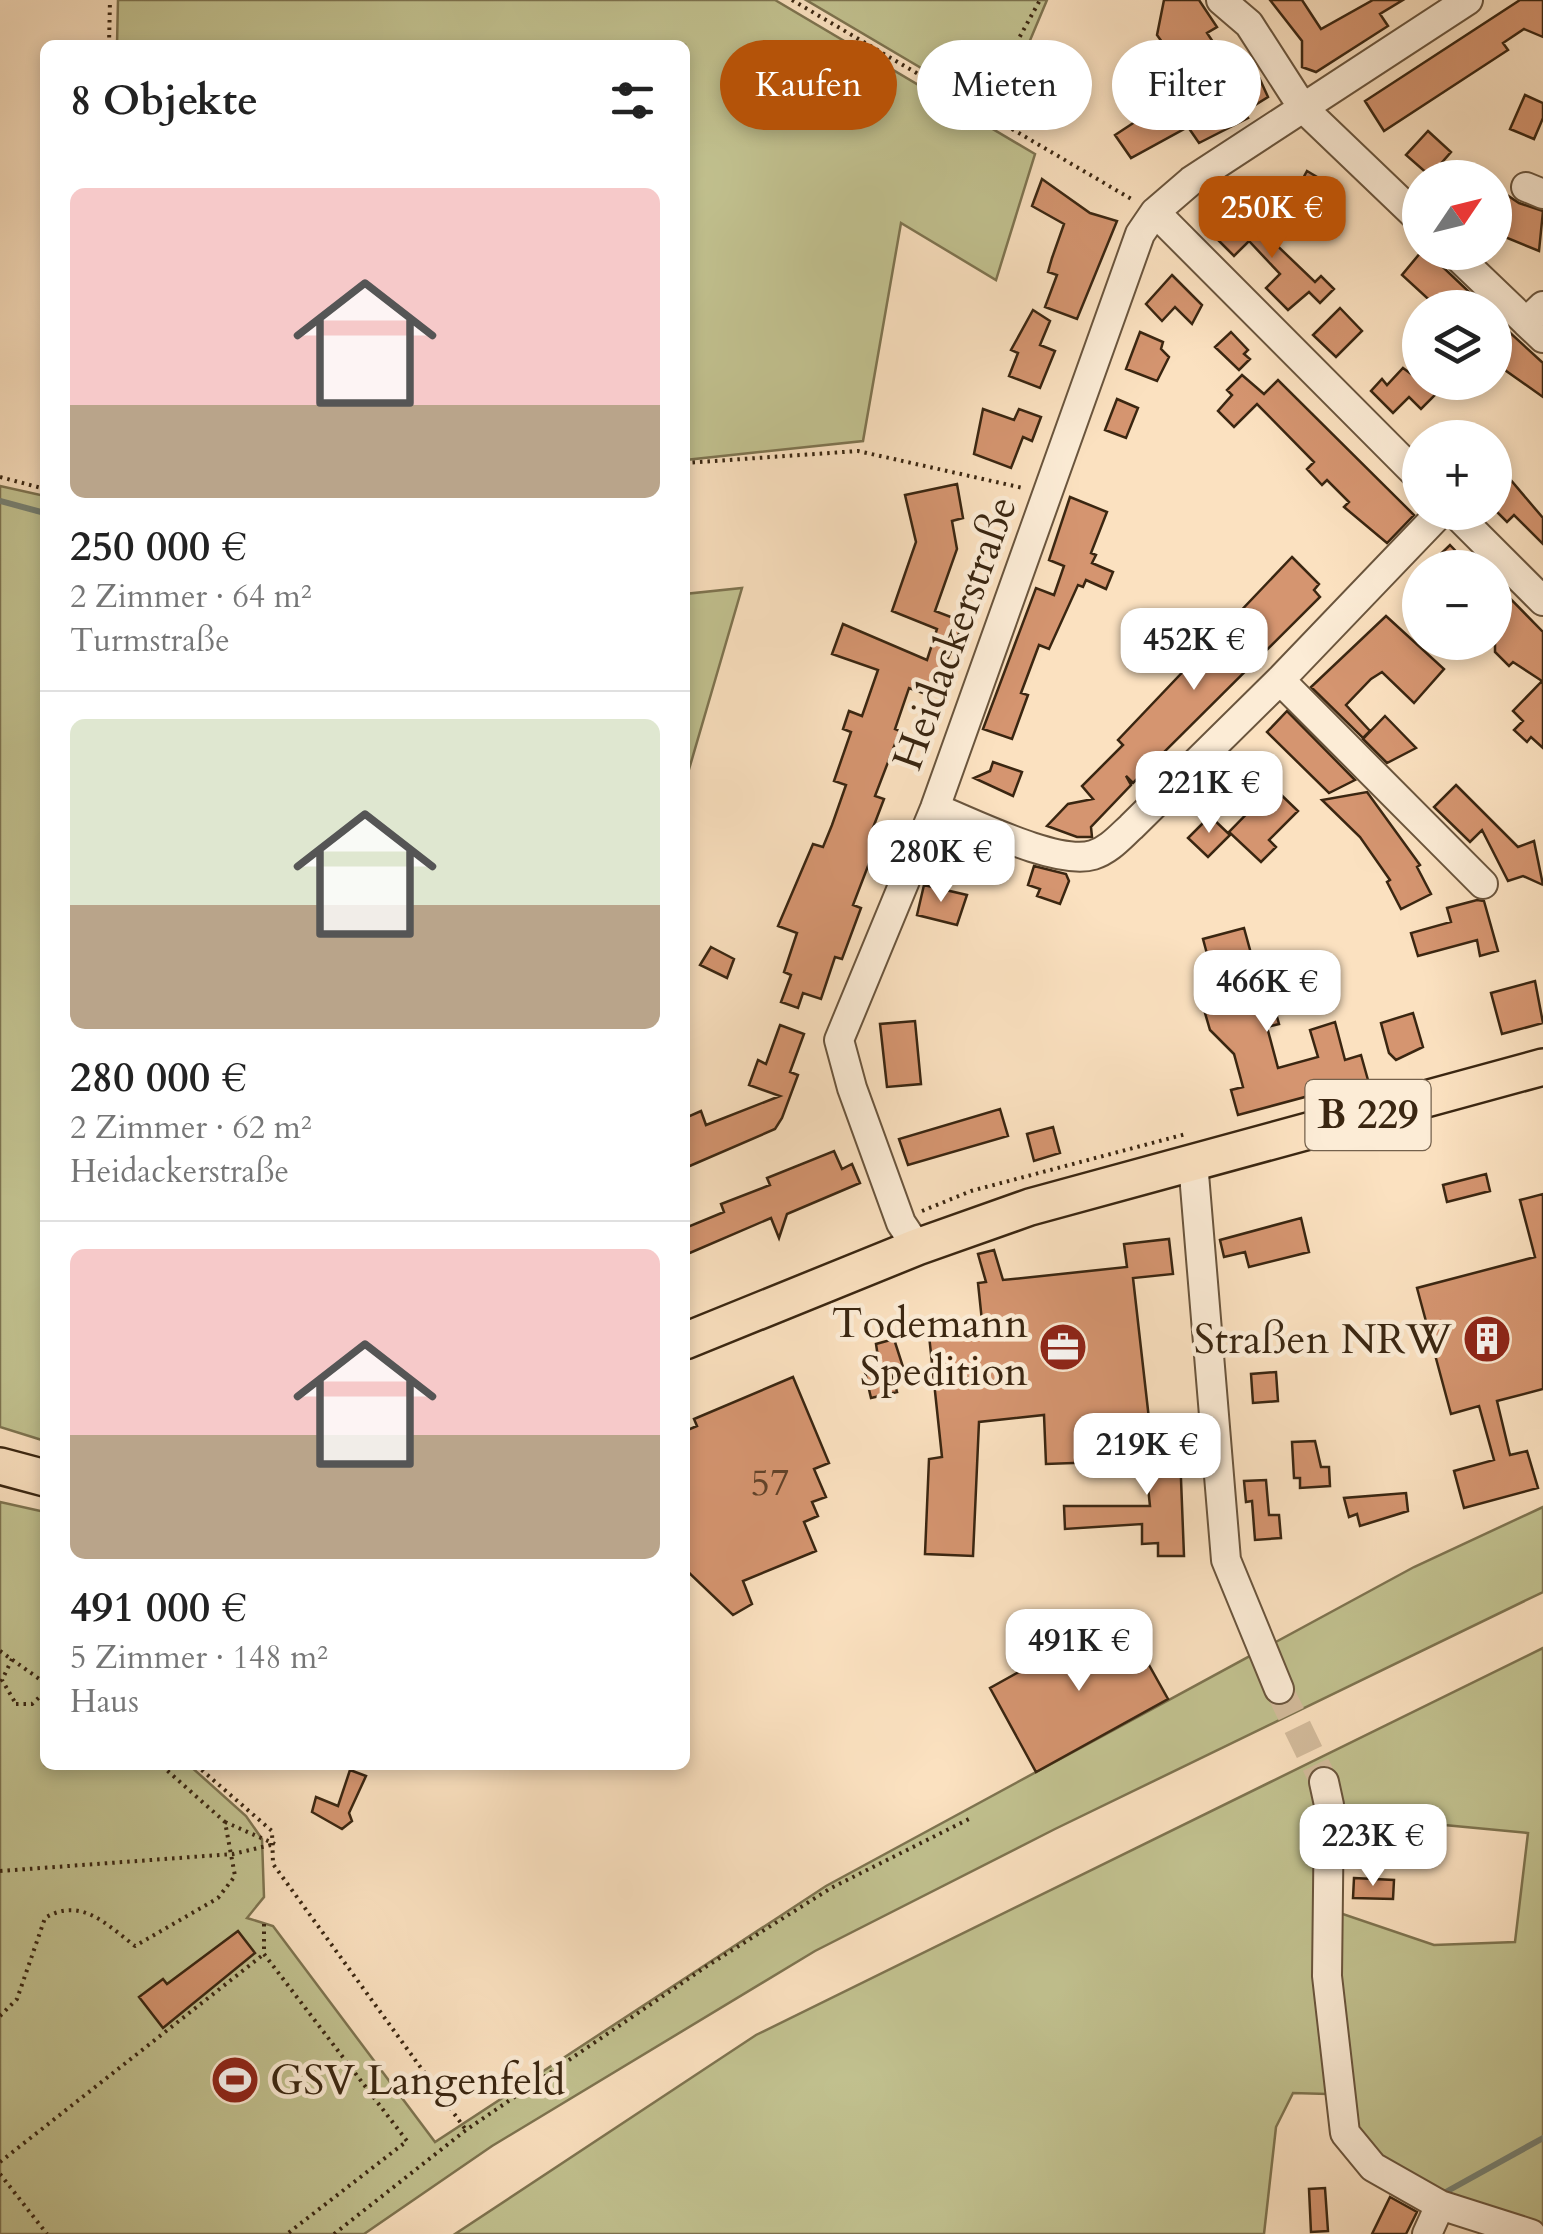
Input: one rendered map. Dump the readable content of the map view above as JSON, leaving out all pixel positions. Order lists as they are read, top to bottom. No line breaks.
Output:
{"streets":{"main road":["B 229"],"street":["Heidackerstraße"]},"crossings":[["Heidackerstraße","B 229"]],"places":{"building":["Straßen NRW"],"office":["Todemann Spedition"],"sports":["GSV Langenfeld"]},"house_numbers":["57"],"north":"top right","page":{"chip":["Kaufen","Mieten","Filter"],"heading":"8 Objekte","map_buttons":["+","−"],"list":[{"name":"250 000 €","note":"2 Zimmer · 64 m² · Turmstraße"},{"name":"280 000 €","note":"2 Zimmer · 62 m² · Heidackerstraße"},{"name":"491 000 €","note":"5 Zimmer · 148 m² · Haus"}],"price":["250K €","452K €","221K €","280K €","466K €","219K €","491K €","223K €"]}}
